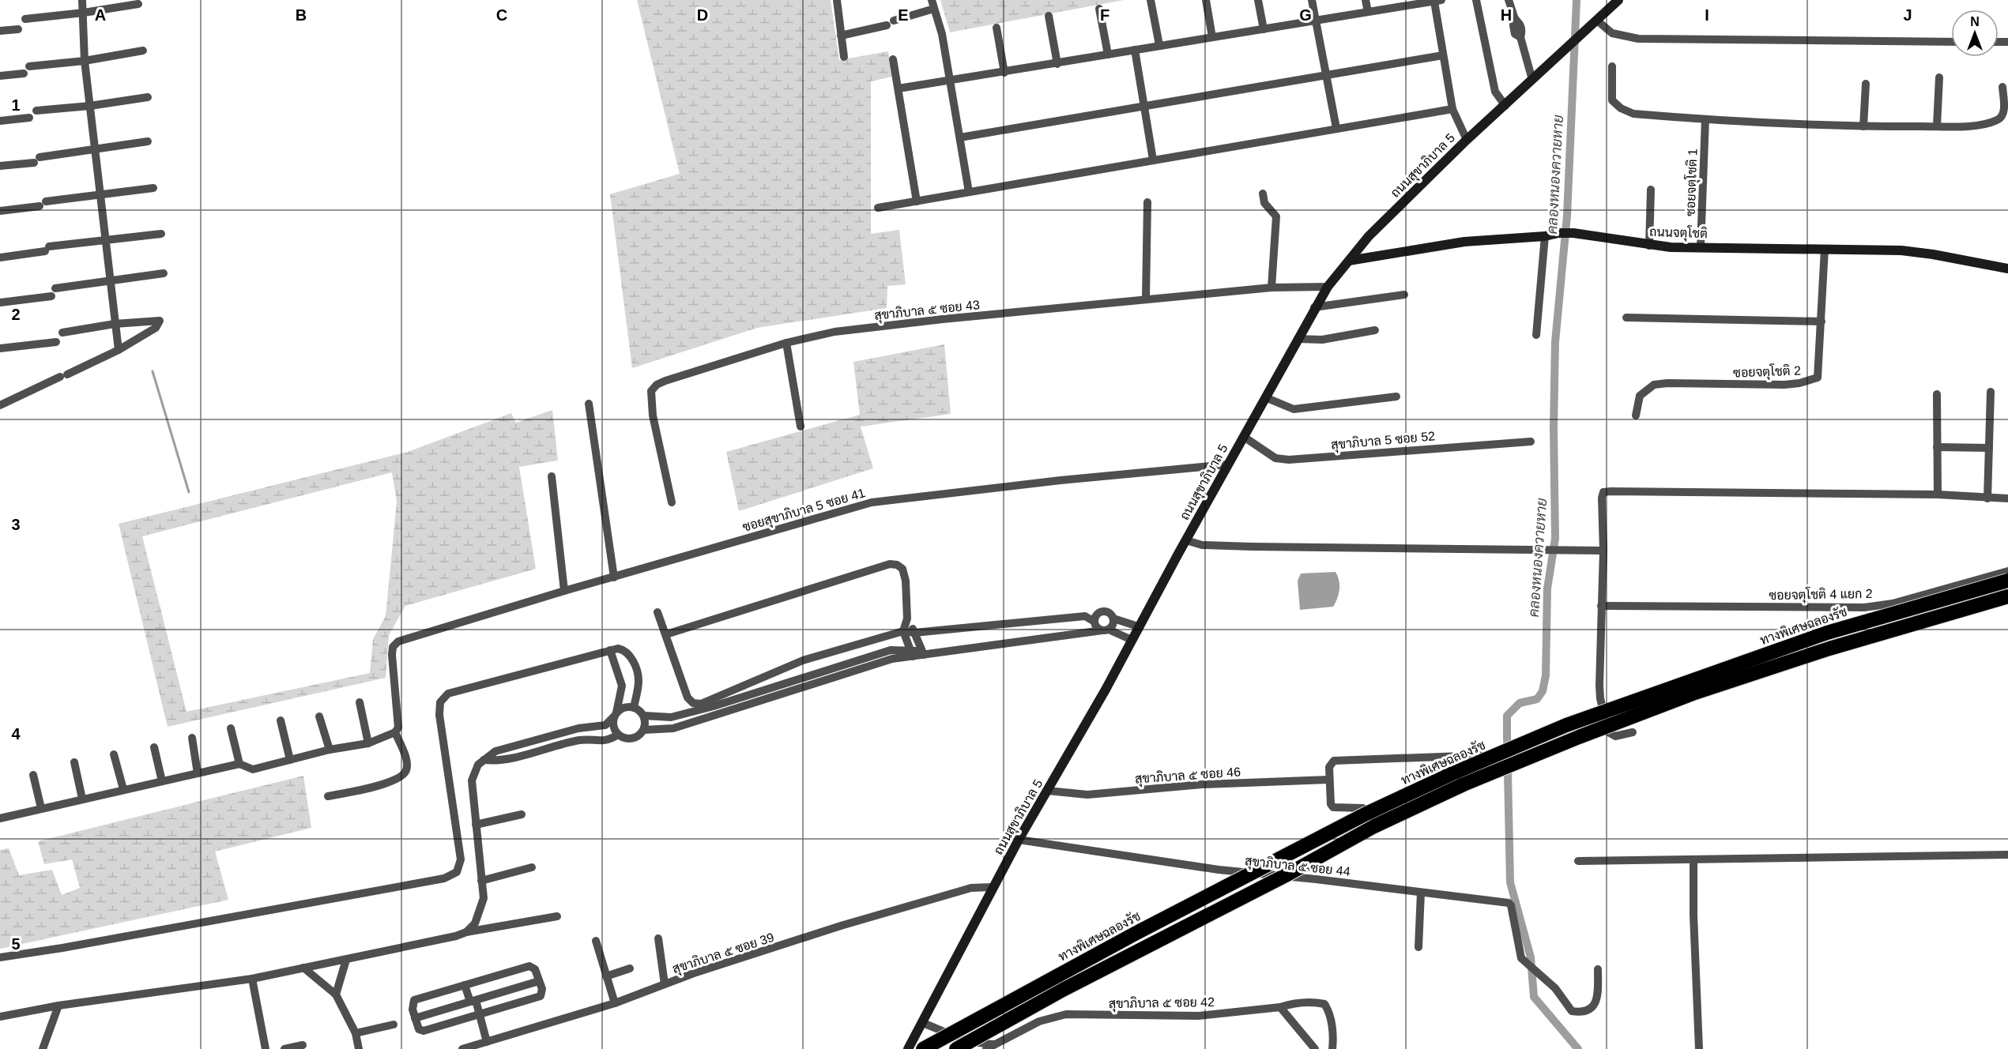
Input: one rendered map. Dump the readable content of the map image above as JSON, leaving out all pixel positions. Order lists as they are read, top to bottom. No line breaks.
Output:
{"streets":{"highway":["ทางพิเศษฉลองรัช"],"main road":["ถนนสุขาภิบาล 5","ถนนจตุโชติ"],"street":["ซอยจตุโชติ 1","สุขาภิบาล ๕ ซอย 43","ซอยจตุโชติ 2","สุขาภิบาล 5 ซอย 52","ซอยสุขาภิบาล 5 ซอย 41","ซอยจตุโชติ 4 แยก 2","สุขาภิบาล ๕ ซอย 46","สุขาภิบาล ๕ ซอย 44","สุขาภิบาล ๕ ซอย 39","สุขาภิบาล ๕ ซอย 42"]},"crossings":[["ถนนสุขาภิบาล 5","ถนนจตุโชติ"],["ถนนสุขาภิบาล 5","สุขาภิบาล ๕ ซอย 43"],["ถนนสุขาภิบาล 5","สุขาภิบาล 5 ซอย 52"],["ถนนสุขาภิบาล 5","ซอยสุขาภิบาล 5 ซอย 41"],["ถนนสุขาภิบาล 5","สุขาภิบาล ๕ ซอย 46"],["ถนนสุขาภิบาล 5","สุขาภิบาล ๕ ซอย 44"],["ถนนสุขาภิบาล 5","สุขาภิบาล ๕ ซอย 39"],["ซอยจตุโชติ 1","ถนนจตุโชติ"],["ถนนจตุโชติ","ซอยจตุโชติ 2"]],"water":["คลองหนองควายหาย"],"north":"top","grid":{"columns":["A","B","C","D","E","F","G","H","I","J"],"rows":["1","2","3","4","5"]}}
